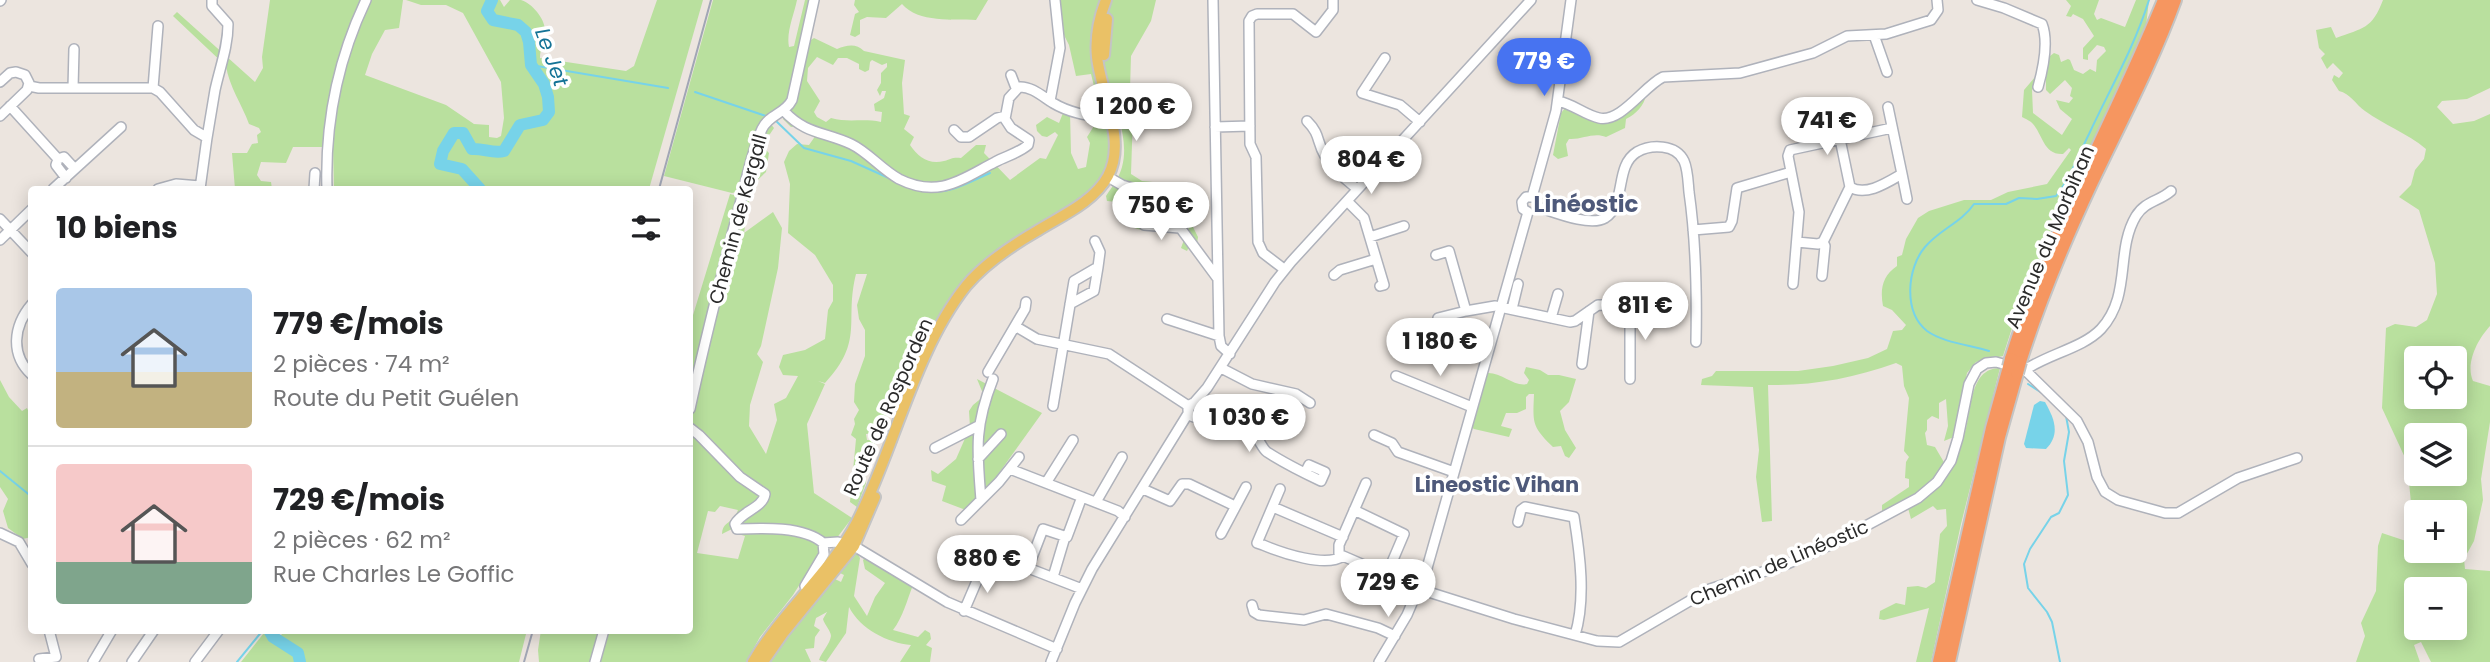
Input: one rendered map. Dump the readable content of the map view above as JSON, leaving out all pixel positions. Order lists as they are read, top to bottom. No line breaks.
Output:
{"streets":{"highway":["Avenue du Morbihan"],"main road":["Route de Rosporden"],"street":["Chemin de Kergall","Chemin de Linéostic"]},"crossings":[["Avenue du Morbihan","Chemin de Linéostic"]],"districts":["Linéostic","Lineostic Vihan"],"water":["Le Jet"],"page":{"price":["779 €","1 200 €","741 €","804 €","750 €","811 €","1 180 €","1 030 €","880 €","729 €"],"heading":"10 biens","list":[{"name":"779 €/mois","note":"2 pièces · 74 m² · Route du Petit Guélen"},{"name":"729 €/mois","note":"2 pièces · 62 m² · Rue Charles Le Goffic"}],"map_buttons":["+","−"]}}
